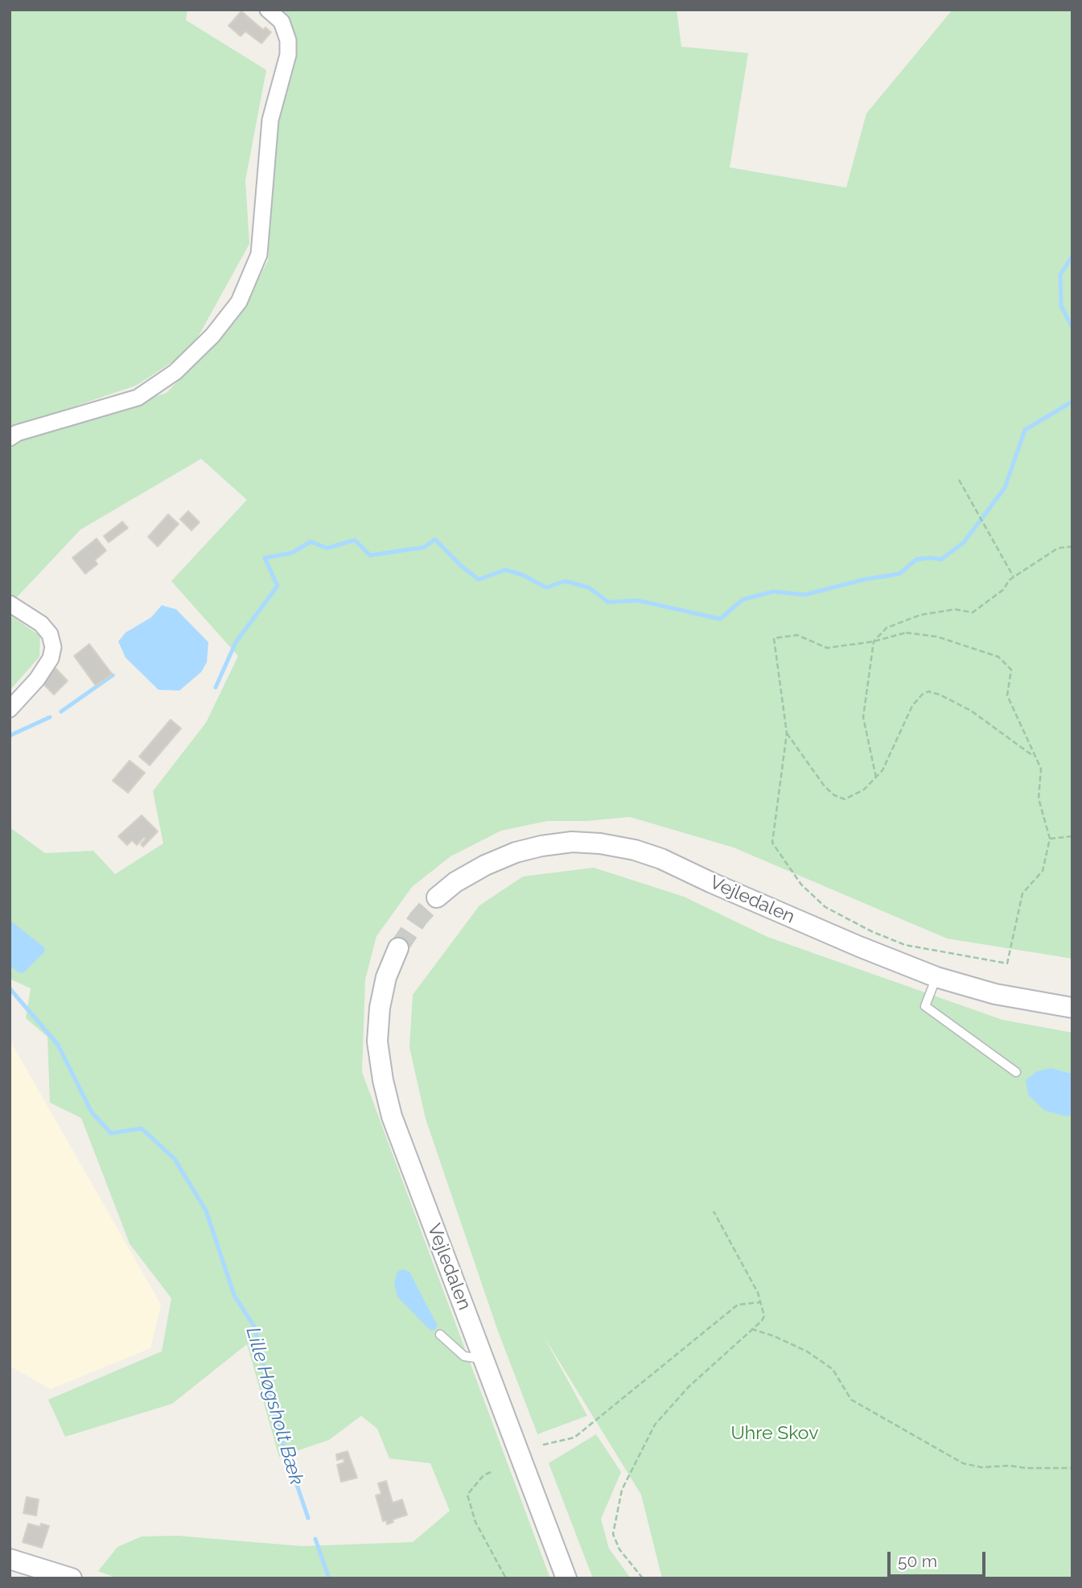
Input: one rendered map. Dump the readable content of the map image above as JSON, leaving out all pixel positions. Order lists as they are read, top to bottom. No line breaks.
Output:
{"streets":{"street":["Vejledalen"]},"water":["Lille Høgsholt Bæk"],"parks":["Uhre Skov"],"scale_bar":"50 m"}
